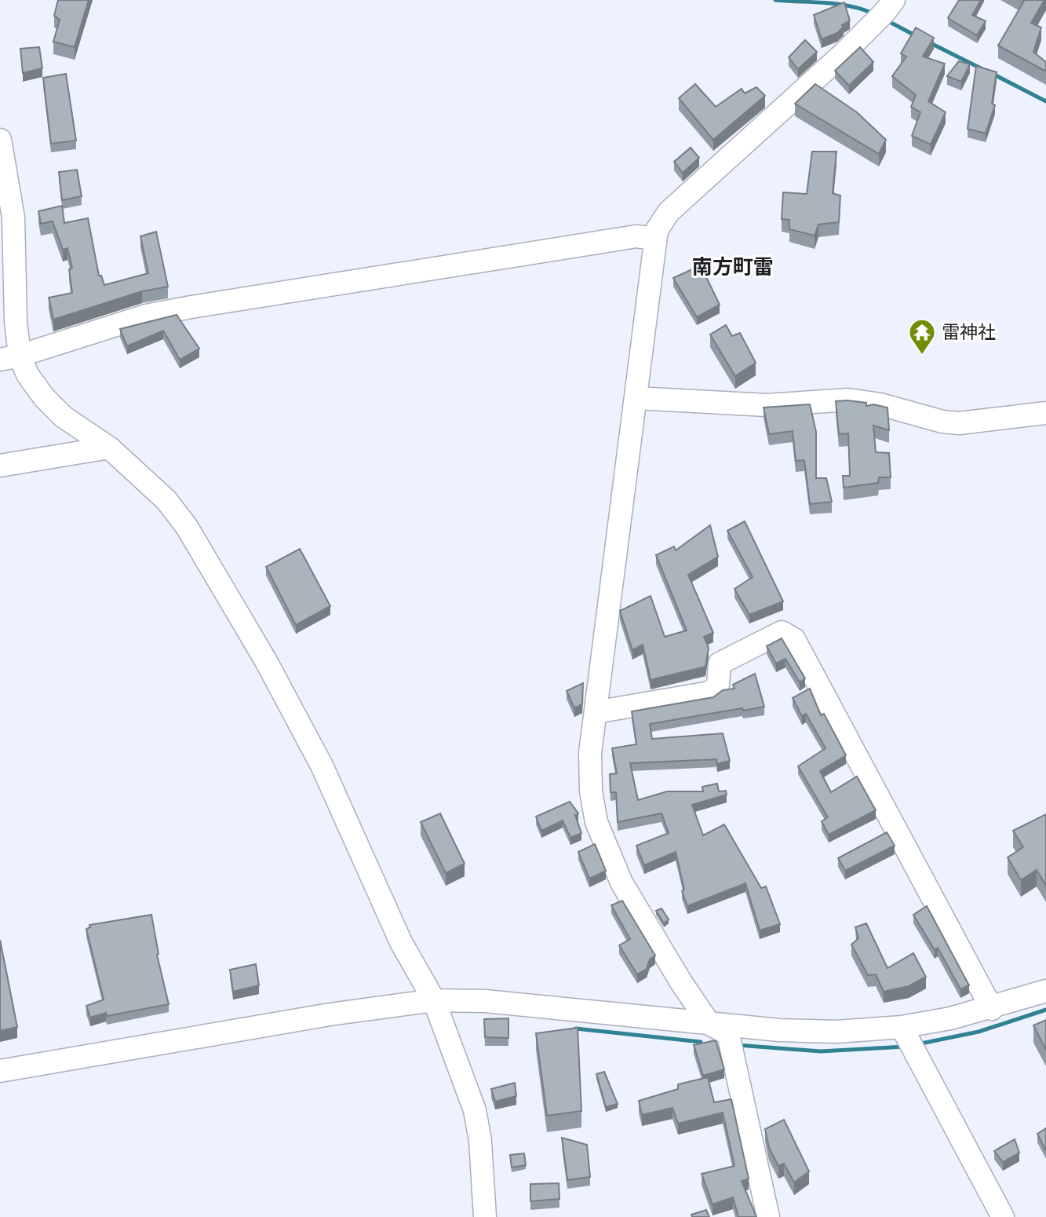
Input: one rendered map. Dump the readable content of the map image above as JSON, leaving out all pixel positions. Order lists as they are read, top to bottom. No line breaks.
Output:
{"districts":["南方町雷"],"places":{"temple":["雷神社"]}}
